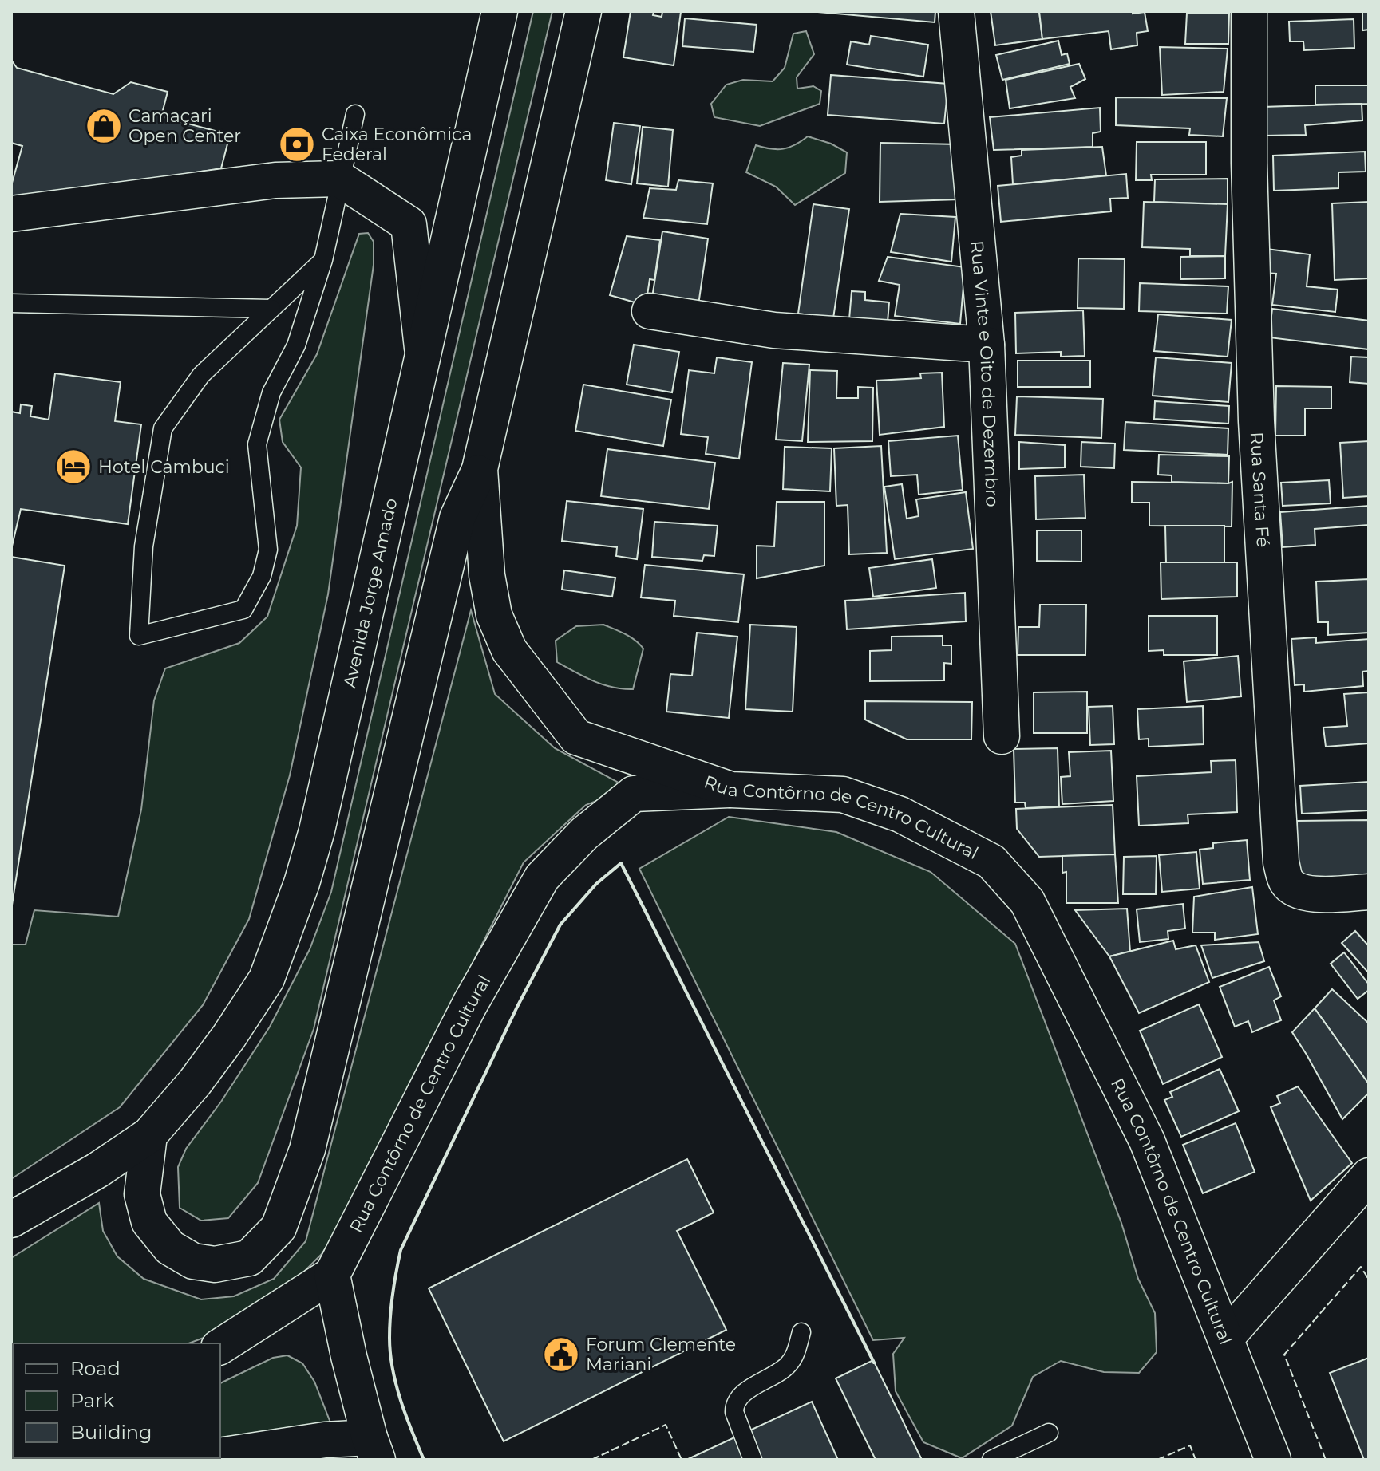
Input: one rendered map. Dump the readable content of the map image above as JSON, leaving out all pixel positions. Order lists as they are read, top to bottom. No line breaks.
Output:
{"streets":{"main road":["Rua Vinte e Oito de Dezembro","Rua Santa Fé","Avenida Jorge Amado","Rua Contôrno de Centro Cultural"]},"places":{"shop":["Camaçari Open Center"],"bank":["Caixa Econômica Federal"],"hotel":["Hotel Cambuci"],"public building":["Forum Clemente Mariani"]},"legend":["Road","Park","Building"]}
